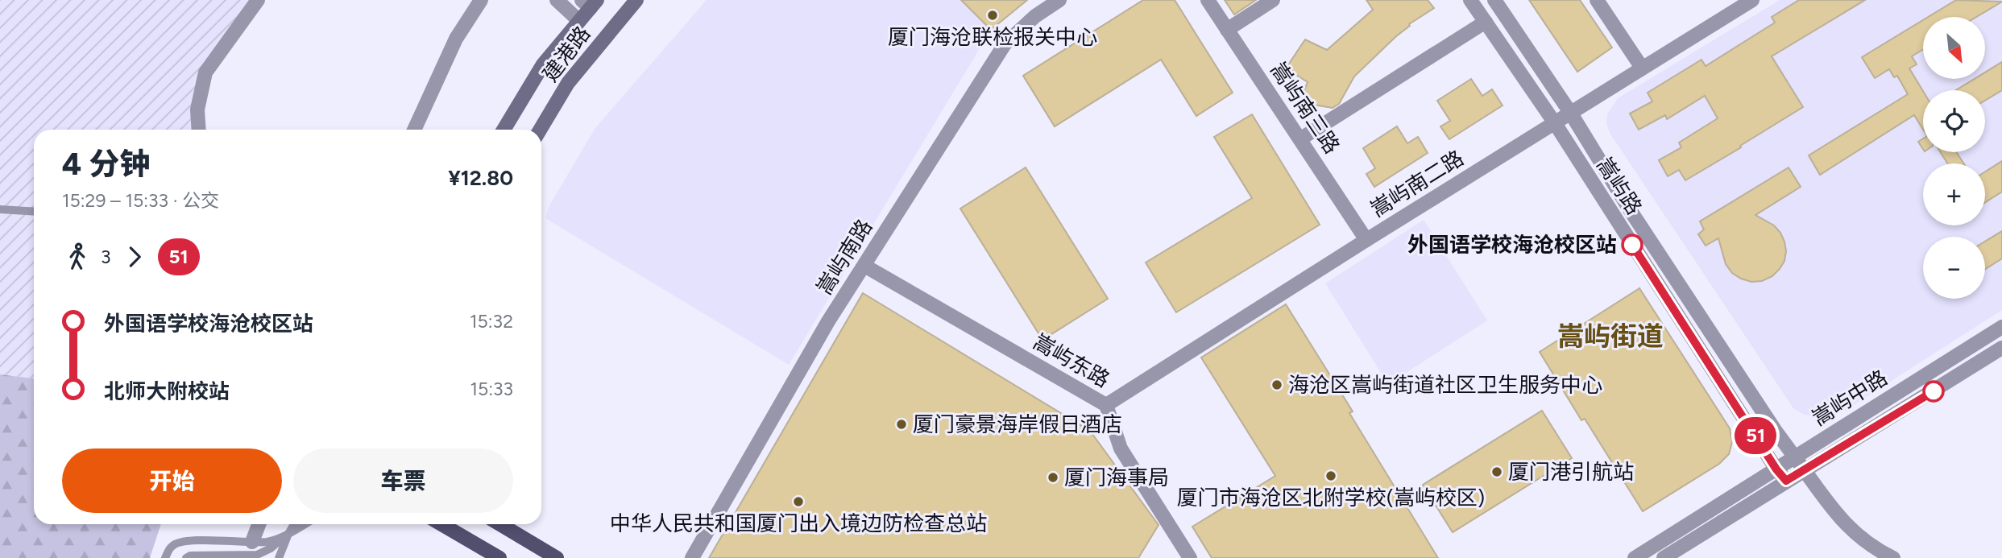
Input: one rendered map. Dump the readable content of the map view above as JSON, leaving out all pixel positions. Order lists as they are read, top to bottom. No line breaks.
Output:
{"streets":{"main road":["建港路"],"street":["嵩屿南三路","嵩屿南二路","嵩屿路","嵩屿南路","嵩屿东路","嵩屿中路"]},"crossings":[["嵩屿南三路","嵩屿南二路"],["嵩屿南二路","嵩屿路"],["嵩屿南二路","嵩屿东路"],["嵩屿路","嵩屿中路"],["嵩屿南路","嵩屿东路"]],"districts":["嵩屿街道"],"places":["厦门海沧联检报关中心","外国语学校海沧校区站","海沧区嵩屿街道社区卫生服务中心","厦门豪景海岸假日酒店","厦门港引航站","厦门市海沧区北附学校(嵩屿校区)","厦门海事局","中华人民共和国厦门出入境边防检查总站"],"lines":["bus line 51"],"north":"bottom right","page":{"on_map":"51","map_buttons":["+","−"],"heading":["4 分钟","15:29 – 15:33 · 公交","¥12.80"],"legs":["3","51"],"list":[{"name":"外国语学校海沧校区站","value":"15:32"},{"name":"北师大附校站","value":"15:33"}],"buttons":["开始","车票"]}}
